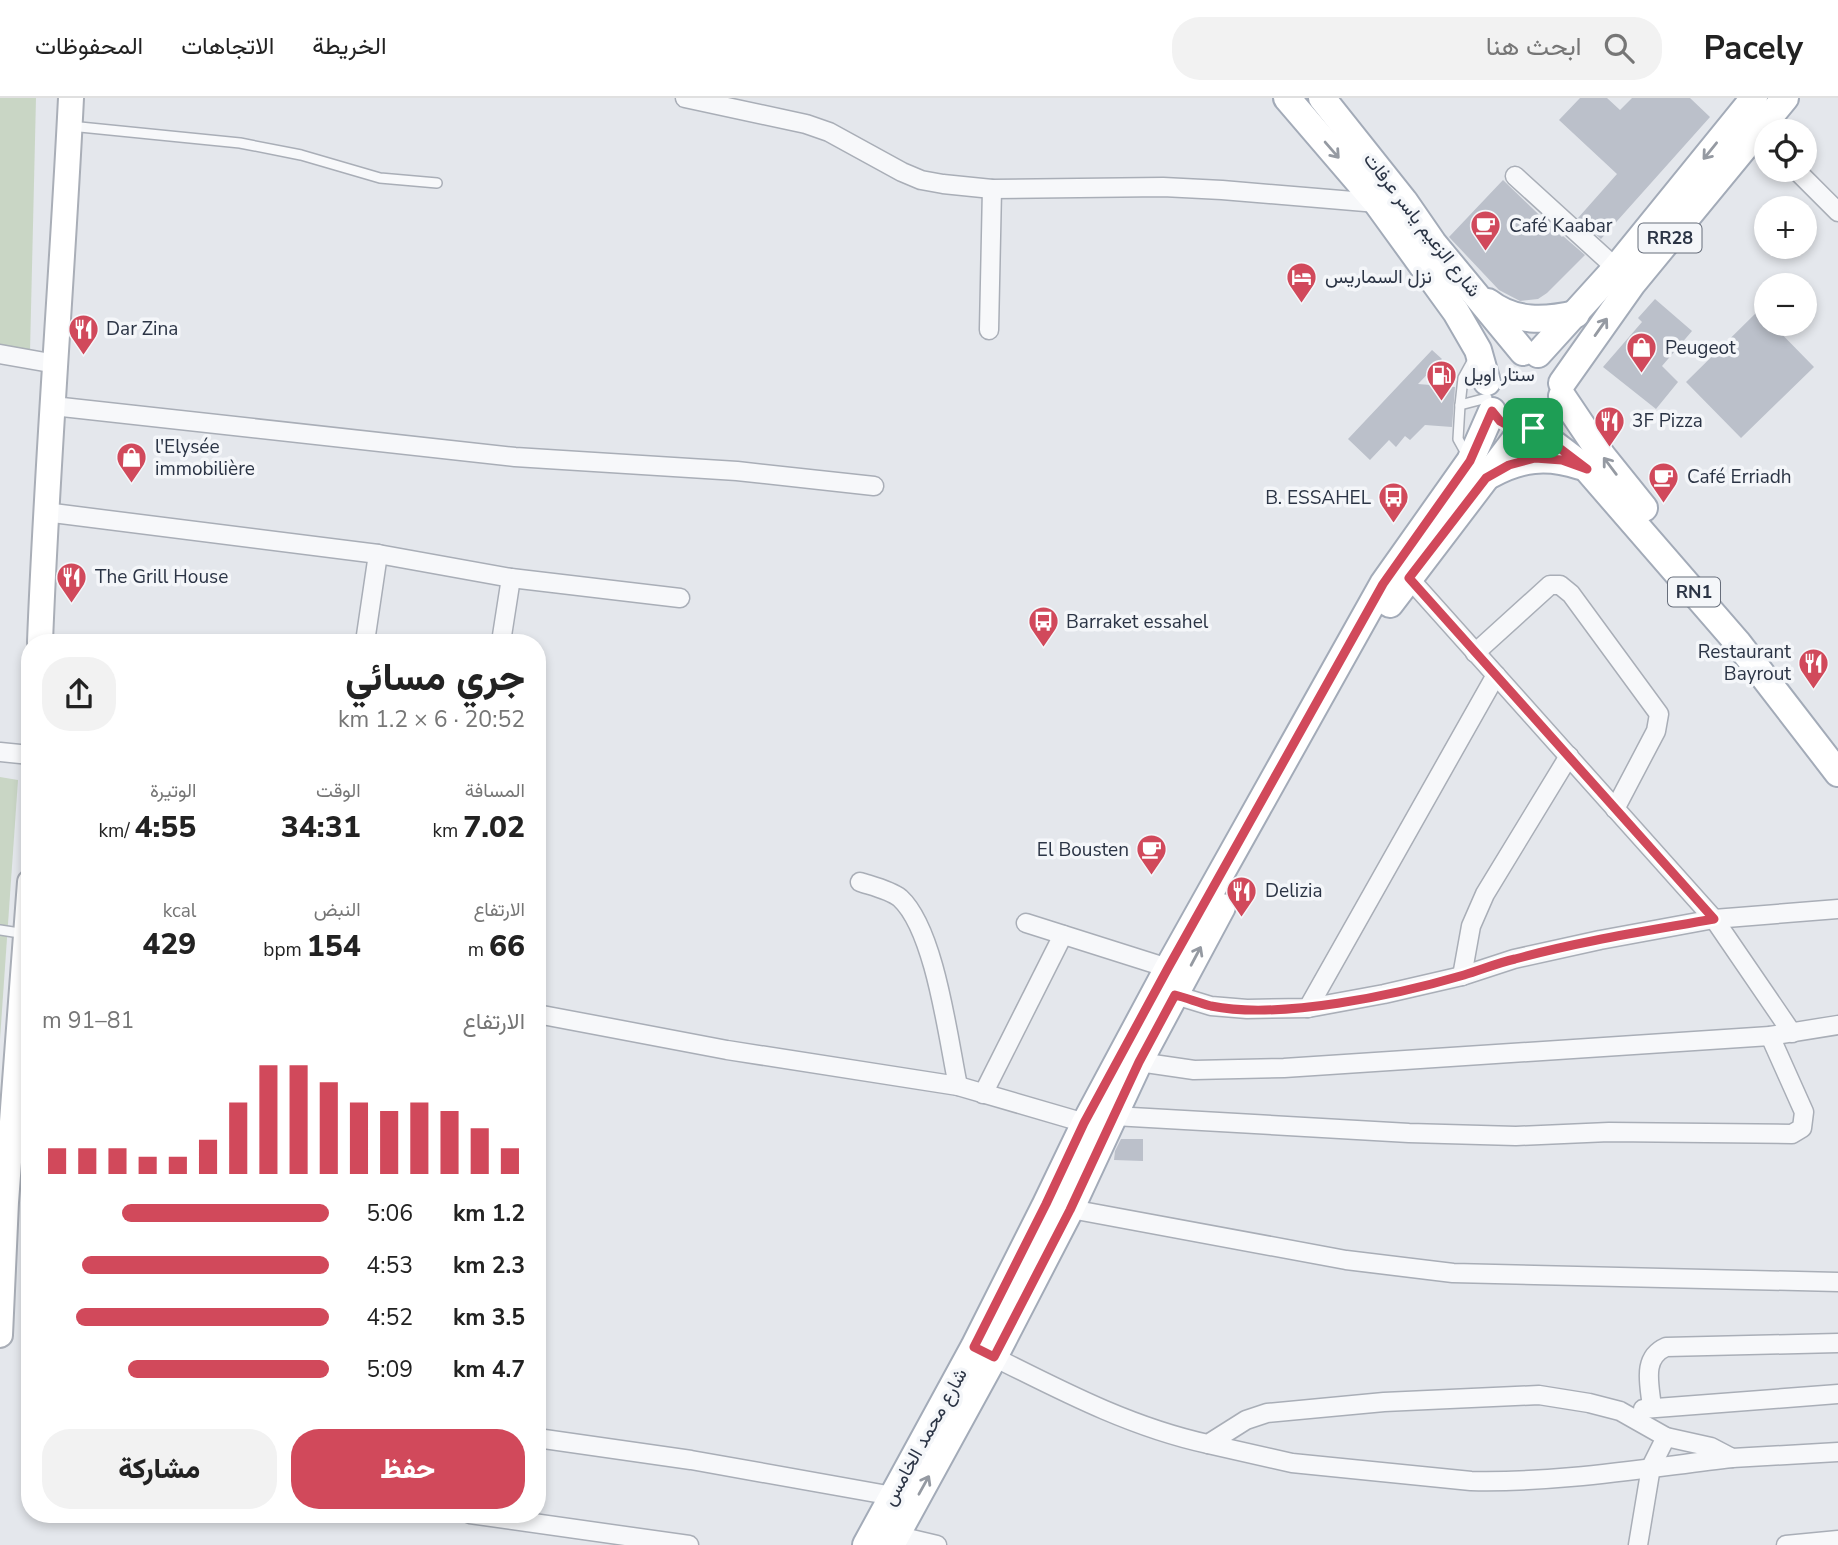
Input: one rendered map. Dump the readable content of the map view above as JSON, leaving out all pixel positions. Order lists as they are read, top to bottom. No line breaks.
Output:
{"streets":{"main road":["شارع الزعيم ياسر عرفات","RR28","RN1","شارع محمد الخامس"]},"crossings":[["شارع الزعيم ياسر عرفات","RR28"],["شارع الزعيم ياسر عرفات","RN1"],["شارع الزعيم ياسر عرفات","شارع محمد الخامس"],["RR28","RN1"],["RR28","شارع محمد الخامس"],["RN1","شارع محمد الخامس"]],"places":{"cafe":["Café Kaabar","Café Erriadh","El Bousten"],"hotel":["نزل السماريس"],"restaurant":["Dar Zina","3F Pizza","The Grill House","Restaurant Bayrout","Delizia"],"shop":["Peugeot","l'Elysée immobilière"],"fuel station":["ستار اويل"],"bus stop":["B. ESSAHEL","Barraket essahel"]},"page":{"header":"Pacely","search":"ابحث هنا","nav":["الخريطة","الاتجاهات","المحفوظات"],"map_buttons":["+","−"],"heading":["جري مسائي","20:52 · 6 × 1.2 km"],"stats":[["المسافة","7.02 km"],["الوقت","34:31"],["الوتيرة","4:55 /km"],["الارتفاع","66 m"],["النبض","154 bpm"],["kcal","429"]],"chart":["الارتفاع","81–91 m"],"list":[{"name":"1.2 km","note":"5:06"},{"name":"2.3 km","note":"4:53"},{"name":"3.5 km","note":"4:52"},{"name":"4.7 km","note":"5:09"}],"buttons":["حفظ","مشاركة"]}}
